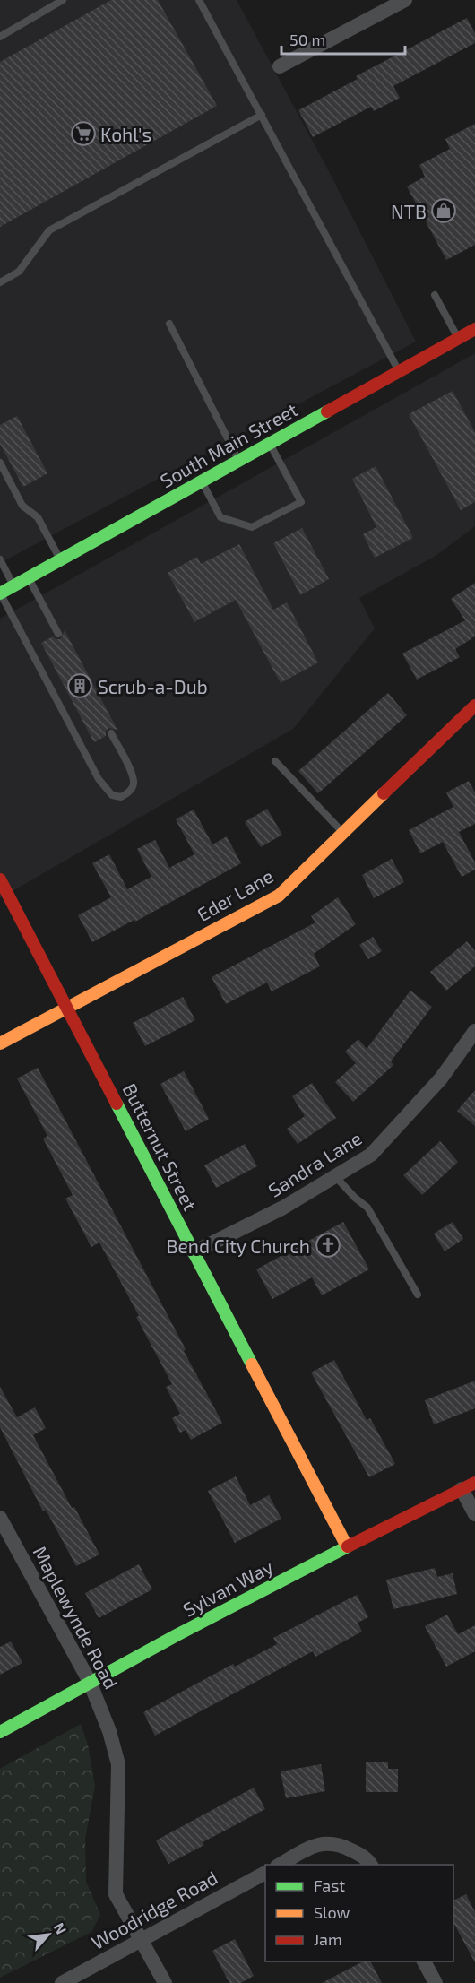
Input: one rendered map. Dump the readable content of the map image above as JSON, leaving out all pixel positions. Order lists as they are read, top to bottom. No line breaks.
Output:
{"streets":{"street":["South Main Street","Eder Lane","Butternut Street","Sandra Lane","Sylvan Way","Maplewynde Road","Woodridge Road"]},"crossings":[["Eder Lane","Butternut Street"],["Butternut Street","Sandra Lane"],["Butternut Street","Sylvan Way"],["Sylvan Way","Maplewynde Road"],["Maplewynde Road","Woodridge Road"]],"places":{"supermarket":["Kohl's"],"shop":["NTB"],"building":["Scrub-a-Dub"],"church":["Bend City Church"]},"legend":["Fast","Slow","Jam"],"scale_bar":"50 m","north":"top right"}
